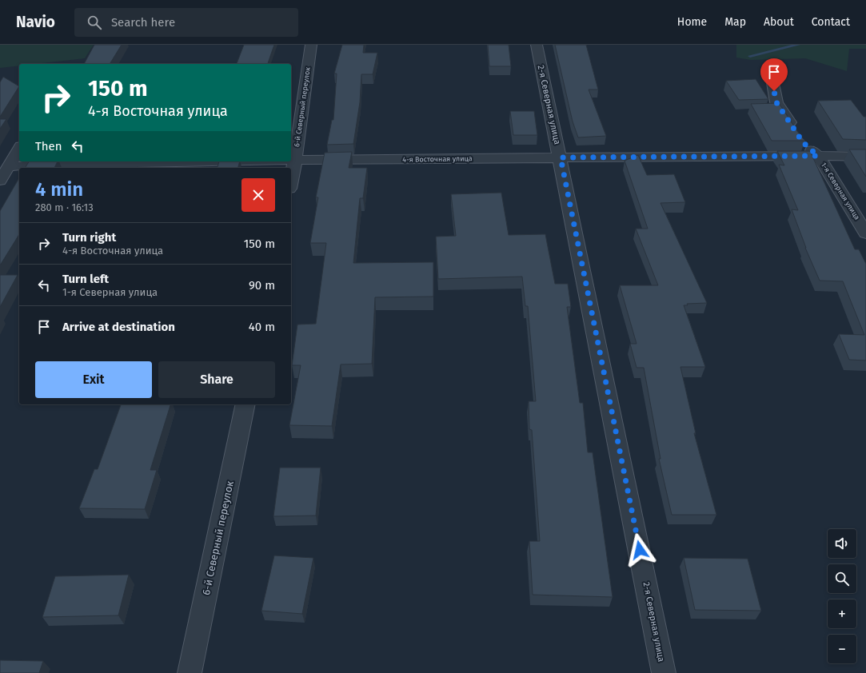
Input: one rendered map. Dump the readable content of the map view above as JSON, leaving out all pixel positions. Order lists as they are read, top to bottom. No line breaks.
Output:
{"streets":{"street":["2-я Северная улица","6-й Северный переулок","4-я Восточная улица","1-я Северная улица"]},"crossings":[["2-я Северная улица","4-я Восточная улица"],["6-й Северный переулок","4-я Восточная улица"],["4-я Восточная улица","1-я Северная улица"]],"page":{"header":"Navio","search":"Search here","nav":["Home","Map","About","Contact"],"turn":["150 m","4-я Восточная улица"],"then":"Then","heading":["4 min","280 m · 16:13"],"list":[{"name":"Turn right","note":"4-я Восточная улица","value":"150 m"},{"name":"Turn left","note":"1-я Северная улица","value":"90 m"},{"name":"Arrive at destination","value":"40 m"}],"buttons":["Exit","Share"],"map_buttons":["+","−"]}}
